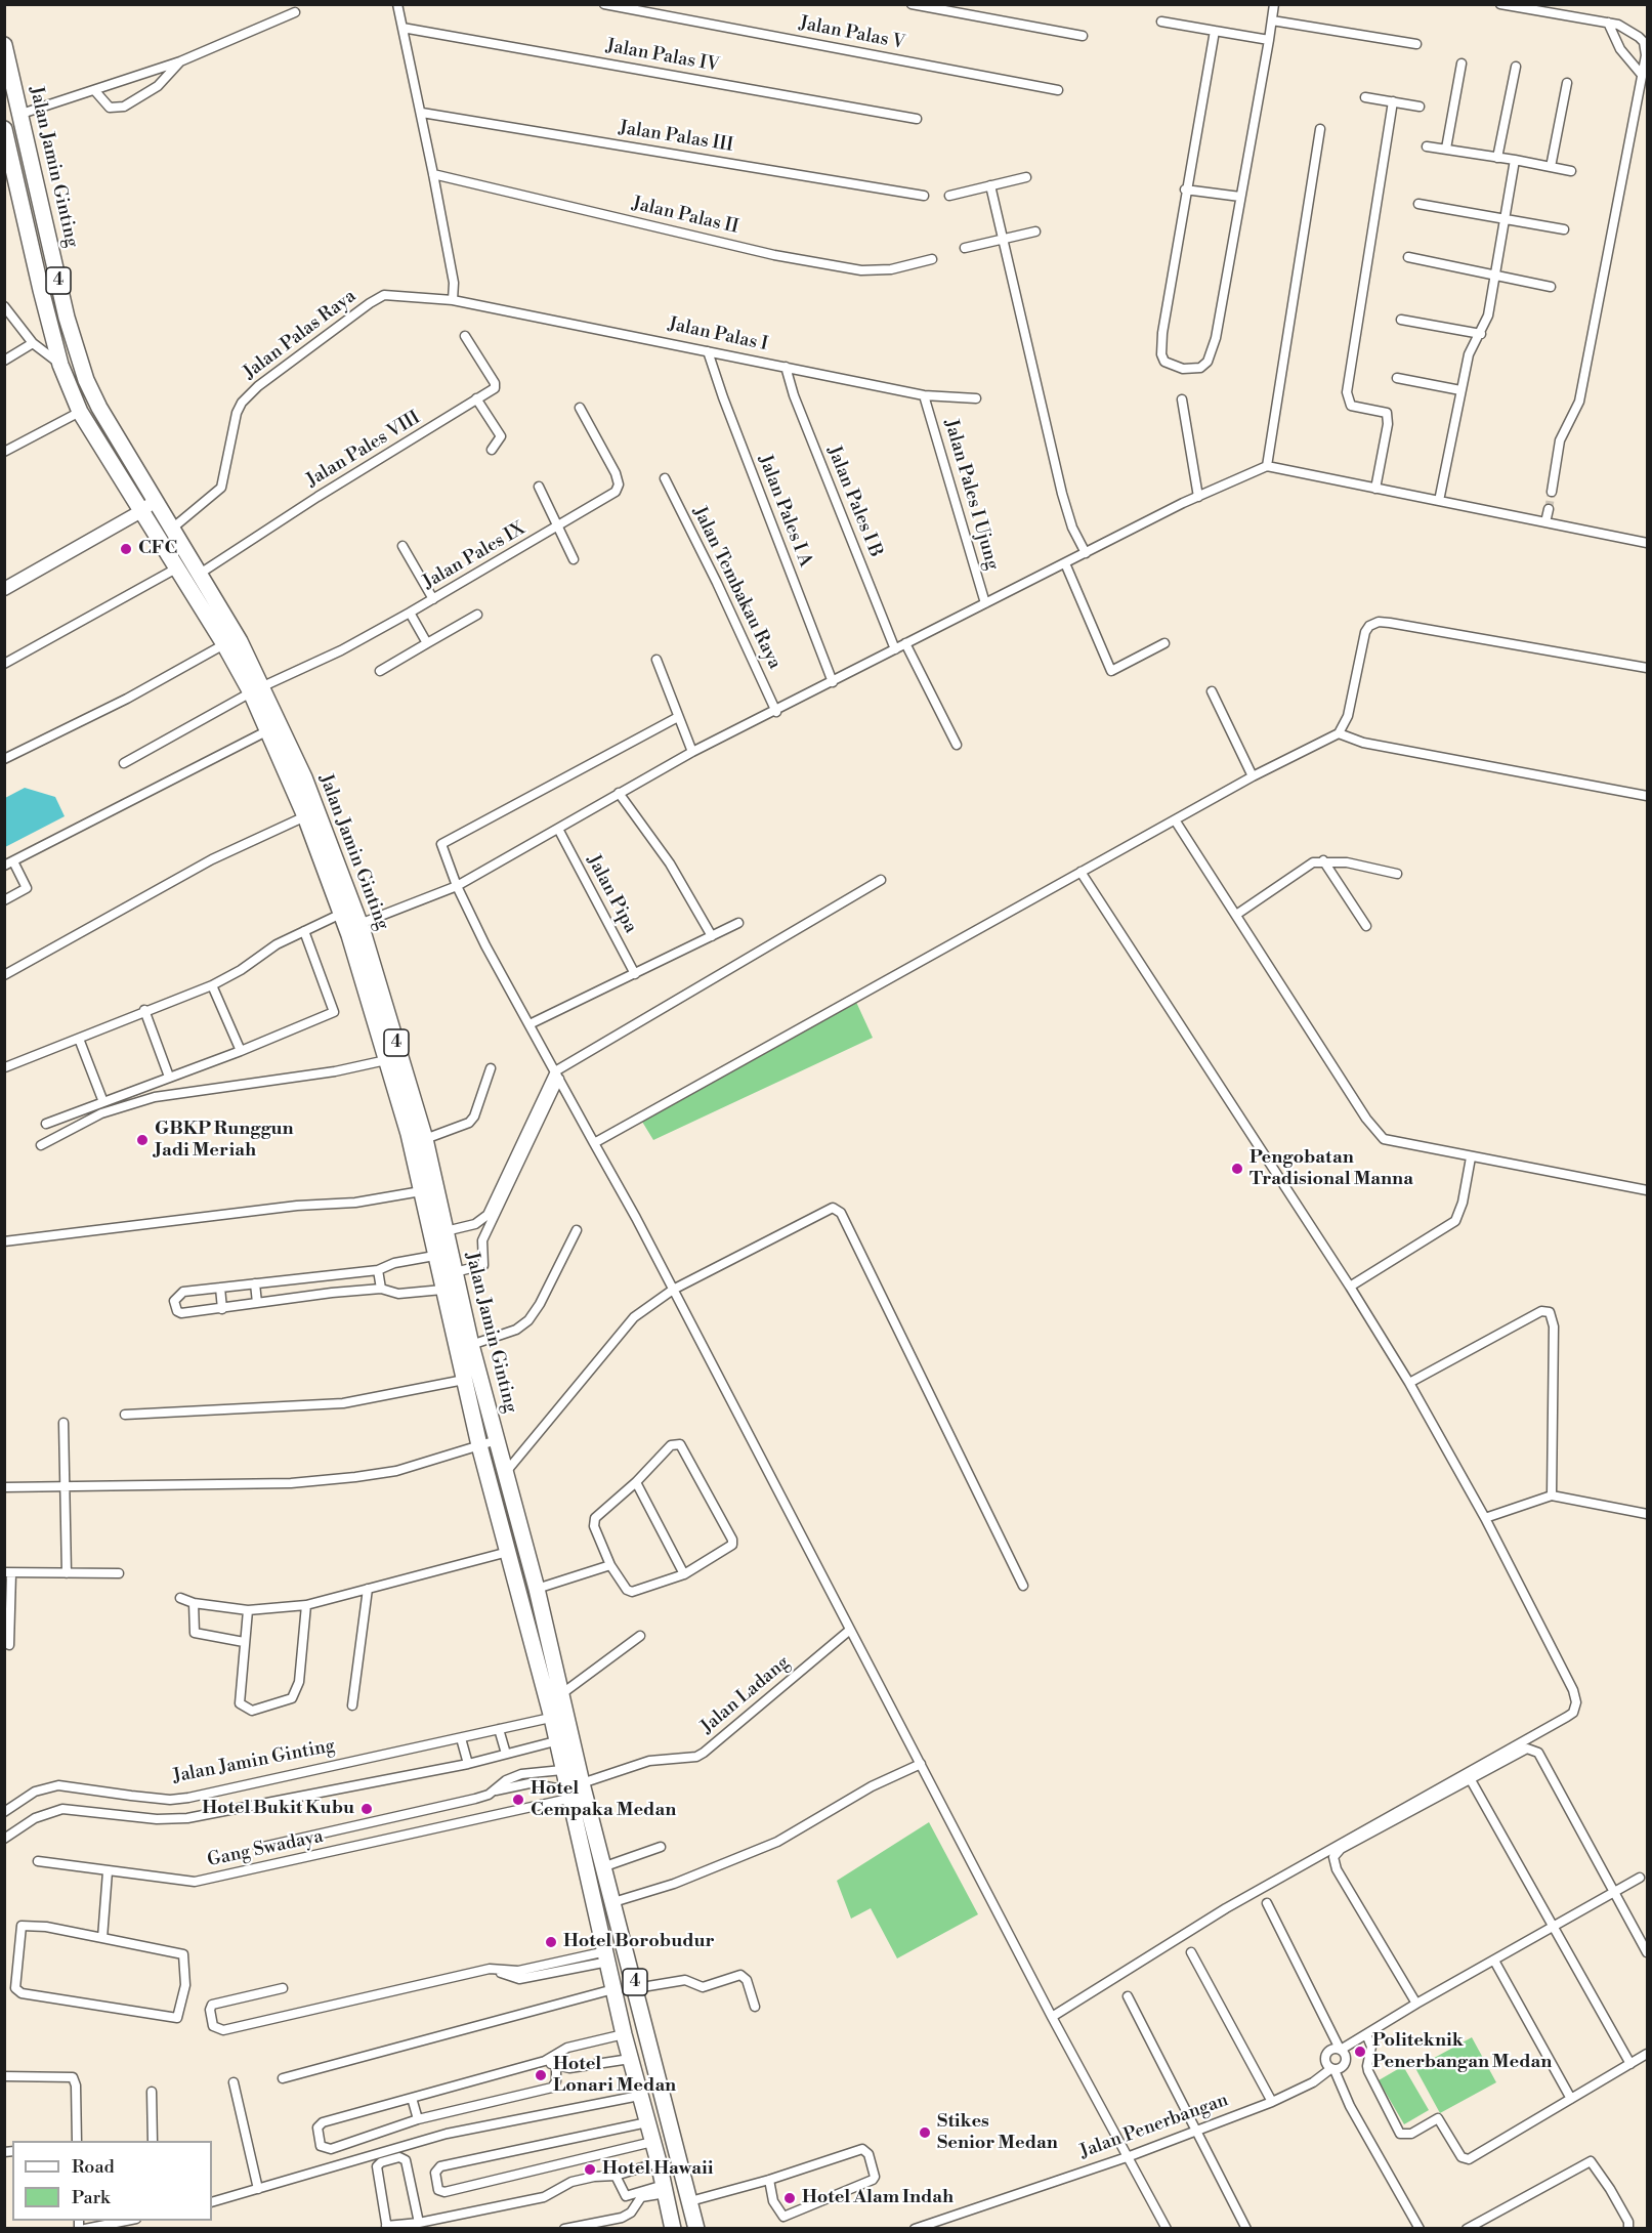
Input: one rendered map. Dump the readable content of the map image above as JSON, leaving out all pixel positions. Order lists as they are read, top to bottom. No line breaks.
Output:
{"streets":{"highway":["Jalan Jamin Ginting","4"],"street":["Jalan Palas V","Jalan Palas IV","Jalan Palas III","Jalan Palas II","Jalan Palas Raya","Jalan Palas I","Jalan Pales VIII","Jalan Pales I Ujung","Jalan Pales I B","Jalan Pales I A","Jalan Pales IX","Jalan Tembakau Raya","Jalan Pipa","Jalan Ladang","Gang Swadaya","Jalan Penerbangan"]},"crossings":[["Jalan Jamin Ginting","Jalan Palas Raya"],["Jalan Jamin Ginting","Jalan Pales VIII"],["Jalan Jamin Ginting","Jalan Pales IX"],["Jalan Jamin Ginting","Jalan Ladang"],["Jalan Jamin Ginting","Gang Swadaya"],["Jalan Palas Raya","Jalan Palas I"],["Jalan Palas I","Jalan Pales I Ujung"],["Jalan Palas I","Jalan Pales I B"],["Jalan Palas I","Jalan Pales I A"]],"places":["CFC","GBKP Runggun Jadi Meriah","Pengobatan Tradisional Manna","Hotel Cempaka Medan","Hotel Bukit Kubu","Hotel Borobudur","Politeknik Penerbangan Medan","Hotel Lonari Medan","Stikes Senior Medan","Hotel Hawaii","Hotel Alam Indah"],"legend":["Road","Park"]}
